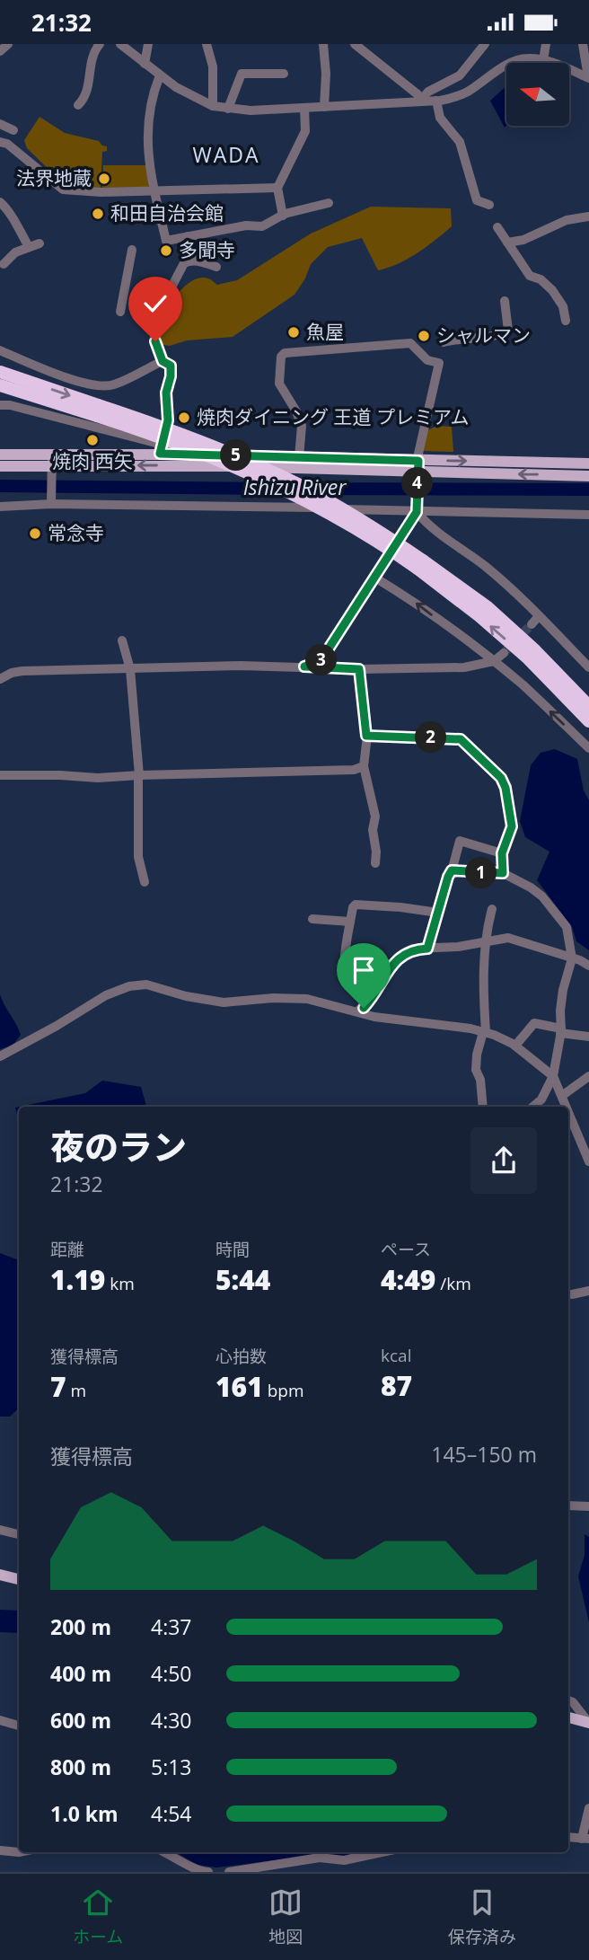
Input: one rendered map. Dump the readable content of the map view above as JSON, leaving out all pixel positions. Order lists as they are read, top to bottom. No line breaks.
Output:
{"districts":["WADA"],"water":["Ishizu River"],"places":["法界地蔵","和田自治会館","多聞寺","魚屋","シャルマン","焼肉ダイニング 王道 プレミアム","焼肉 西矢","常念寺"],"north":"left","page":{"status":"21:32","pins":["5","4","3","2","1"],"heading":["夜のラン","21:32"],"stats":[["距離","1.19 km"],["時間","5:44"],["ペース","4:49 /km"],["獲得標高","7 m"],["心拍数","161 bpm"],["kcal","87"]],"chart":["獲得標高","145–150 m"],"list":[{"name":"200 m","note":"4:37"},{"name":"400 m","note":"4:50"},{"name":"600 m","note":"4:30"},{"name":"800 m","note":"5:13"},{"name":"1.0 km","note":"4:54"}],"tabs":["ホーム","地図","保存済み"]}}
